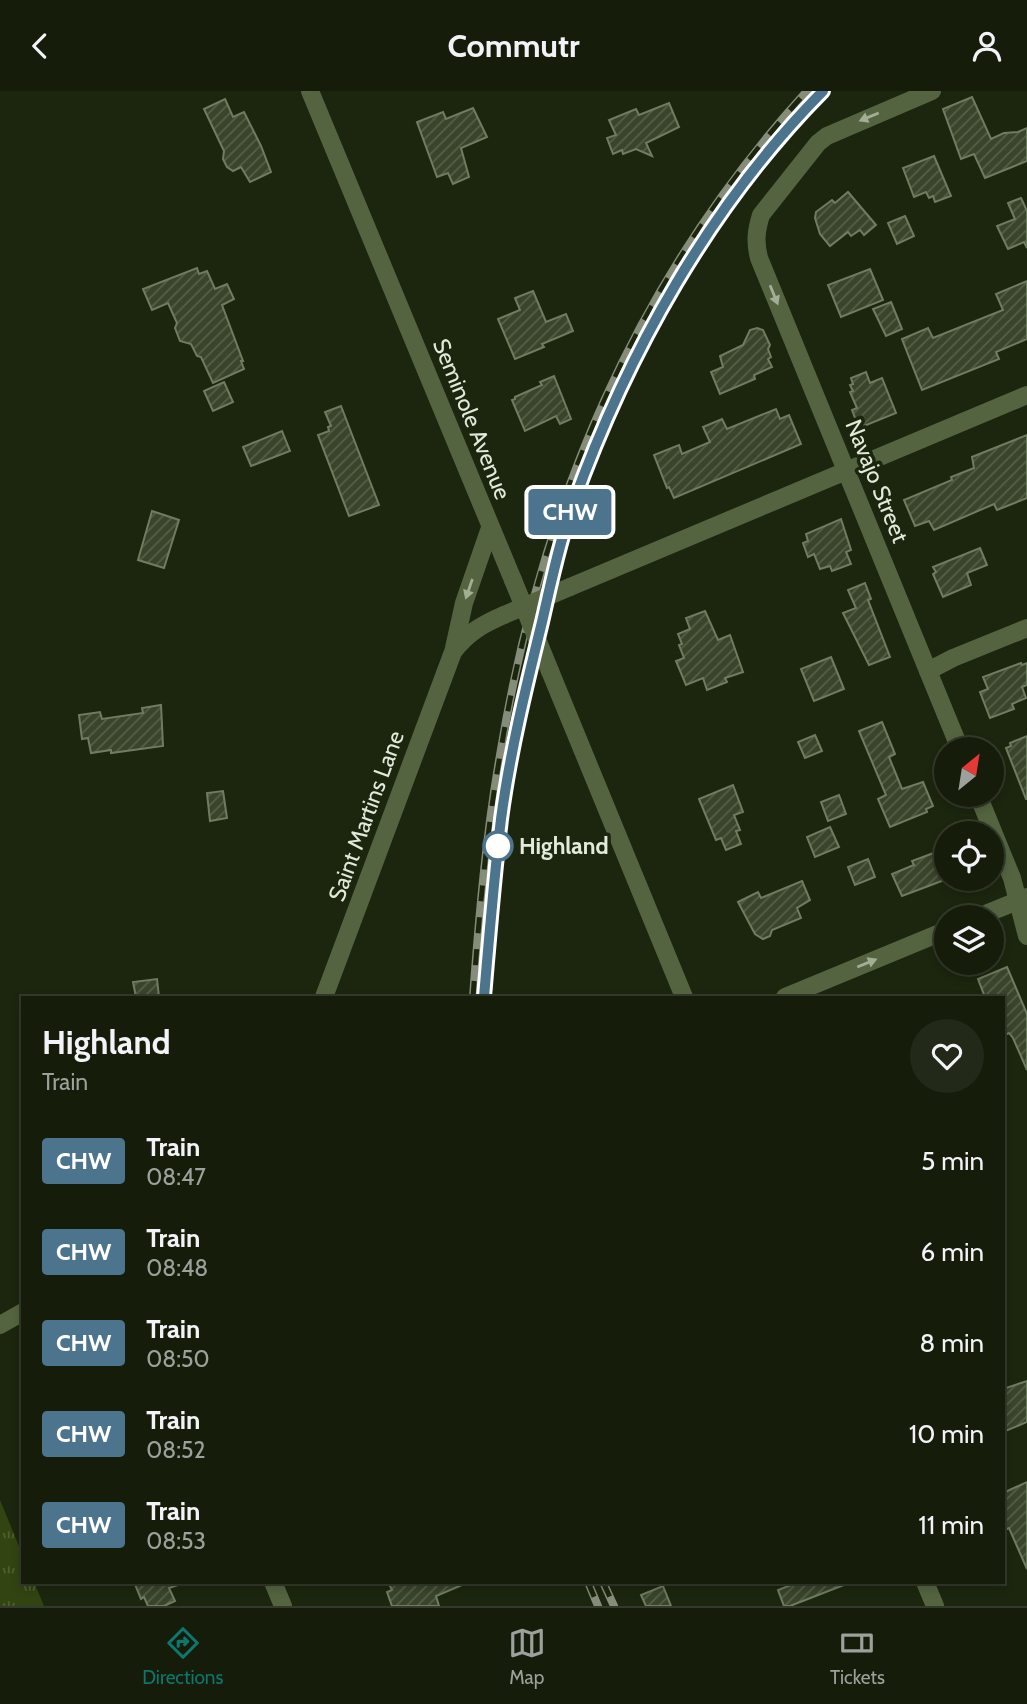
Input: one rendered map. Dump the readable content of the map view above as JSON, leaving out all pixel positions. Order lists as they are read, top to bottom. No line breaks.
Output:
{"streets":{"street":["Seminole Avenue","Navajo Street","Saint Martins Lane"]},"crossings":[["Seminole Avenue","Saint Martins Lane"],["Navajo Street","Saint Martins Lane"]],"places":["Highland"],"north":"top right","page":{"header":"Commutr","on_map":"CHW","heading":["Highland","Train"],"list":[{"mark":"CHW","name":"Train","note":"08:47","value":"5 min"},{"mark":"CHW","name":"Train","note":"08:48","value":"6 min"},{"mark":"CHW","name":"Train","note":"08:50","value":"8 min"},{"mark":"CHW","name":"Train","note":"08:52","value":"10 min"},{"mark":"CHW","name":"Train","note":"08:53","value":"11 min"}],"tabs":["Directions","Map","Tickets"]}}
